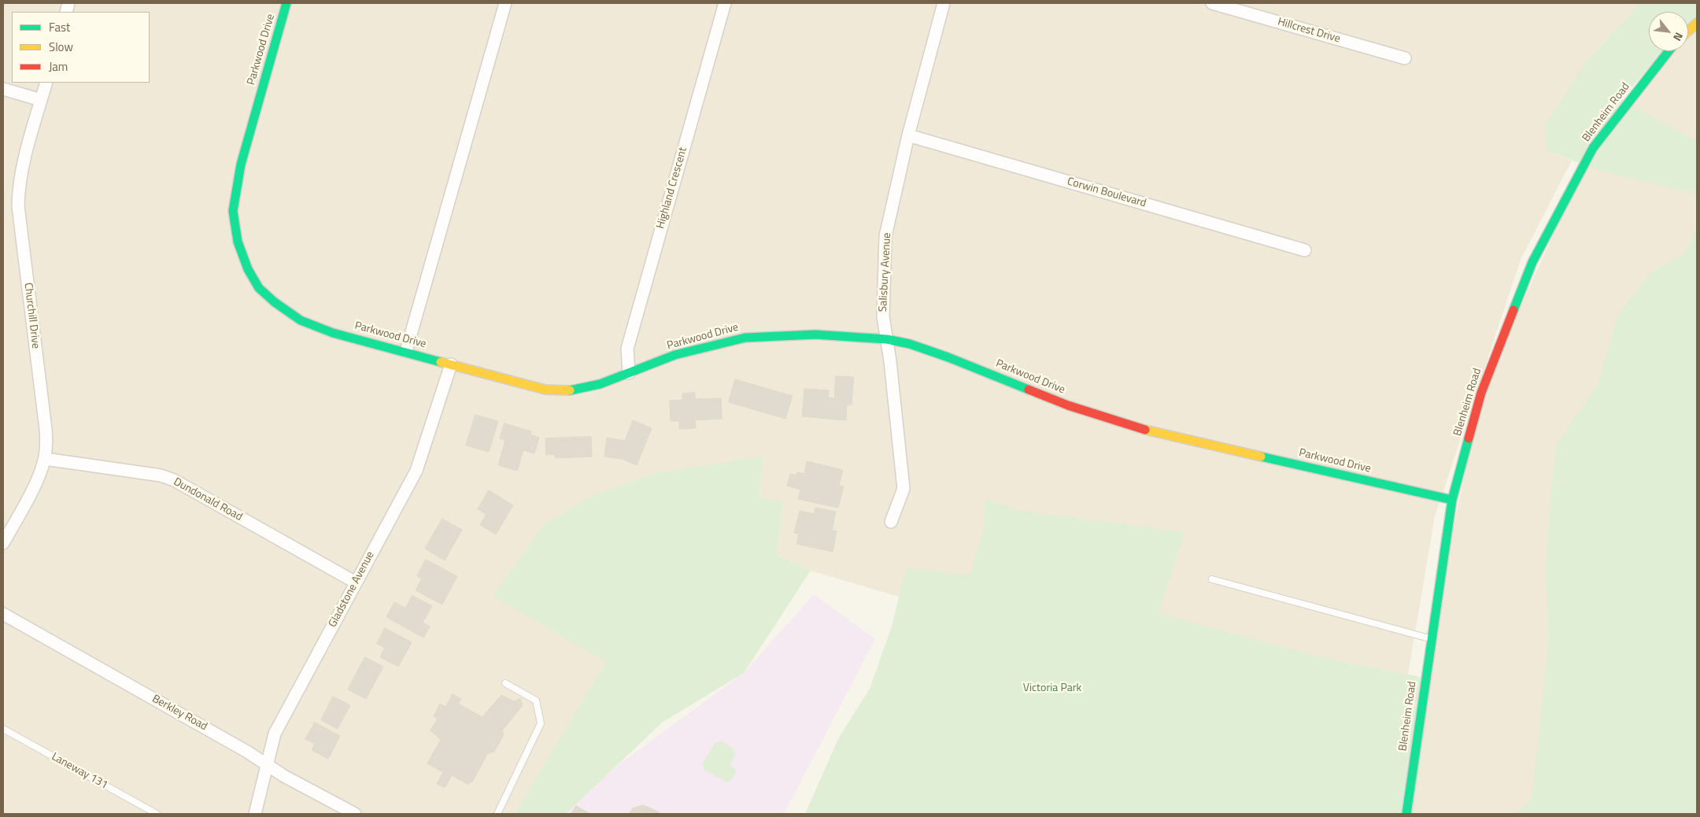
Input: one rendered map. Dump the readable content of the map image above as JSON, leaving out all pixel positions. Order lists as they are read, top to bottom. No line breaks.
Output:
{"streets":{"street":["Hillcrest Drive","Parkwood Drive","Blenheim Road","Highland Crescent","Corwin Boulevard","Salisbury Avenue","Churchill Drive","Dundonald Road","Gladstone Avenue","Berkley Road"],"lane":["Laneway 131"]},"crossings":[["Parkwood Drive","Blenheim Road"],["Parkwood Drive","Highland Crescent"],["Parkwood Drive","Salisbury Avenue"],["Parkwood Drive","Gladstone Avenue"],["Corwin Boulevard","Salisbury Avenue"],["Churchill Drive","Dundonald Road"],["Dundonald Road","Gladstone Avenue"],["Gladstone Avenue","Berkley Road"]],"parks":["Victoria Park"],"legend":["Fast","Slow","Jam"],"north":"bottom right"}
